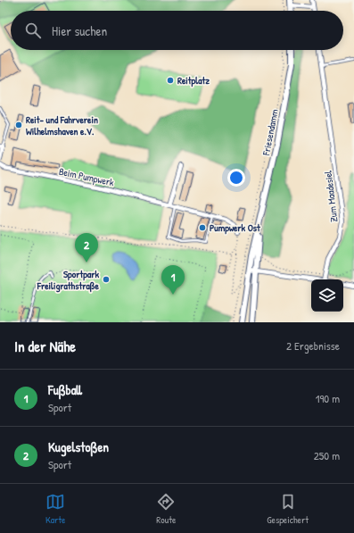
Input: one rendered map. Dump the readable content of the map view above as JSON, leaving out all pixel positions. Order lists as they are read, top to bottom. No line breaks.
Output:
{"streets":{"main road":["Friesendamm"],"street":["Beim Pumpwerk","Zum Maadesiel"]},"places":["Reitplatz","Reit- und Fahrverein Wilhelmshaven e.V.","Pumpwerk Ost","Sportpark Freiligrathstraße"],"page":{"search":"Hier suchen","pins":["2","1"],"heading":["In der Nähe","2 Ergebnisse"],"list":[{"mark":"1","name":"Fußball","note":"Sport","value":"190 m"},{"mark":"2","name":"Kugelstoßen","note":"Sport","value":"250 m"}],"nav":["Karte","Route","Gespeichert"]}}
